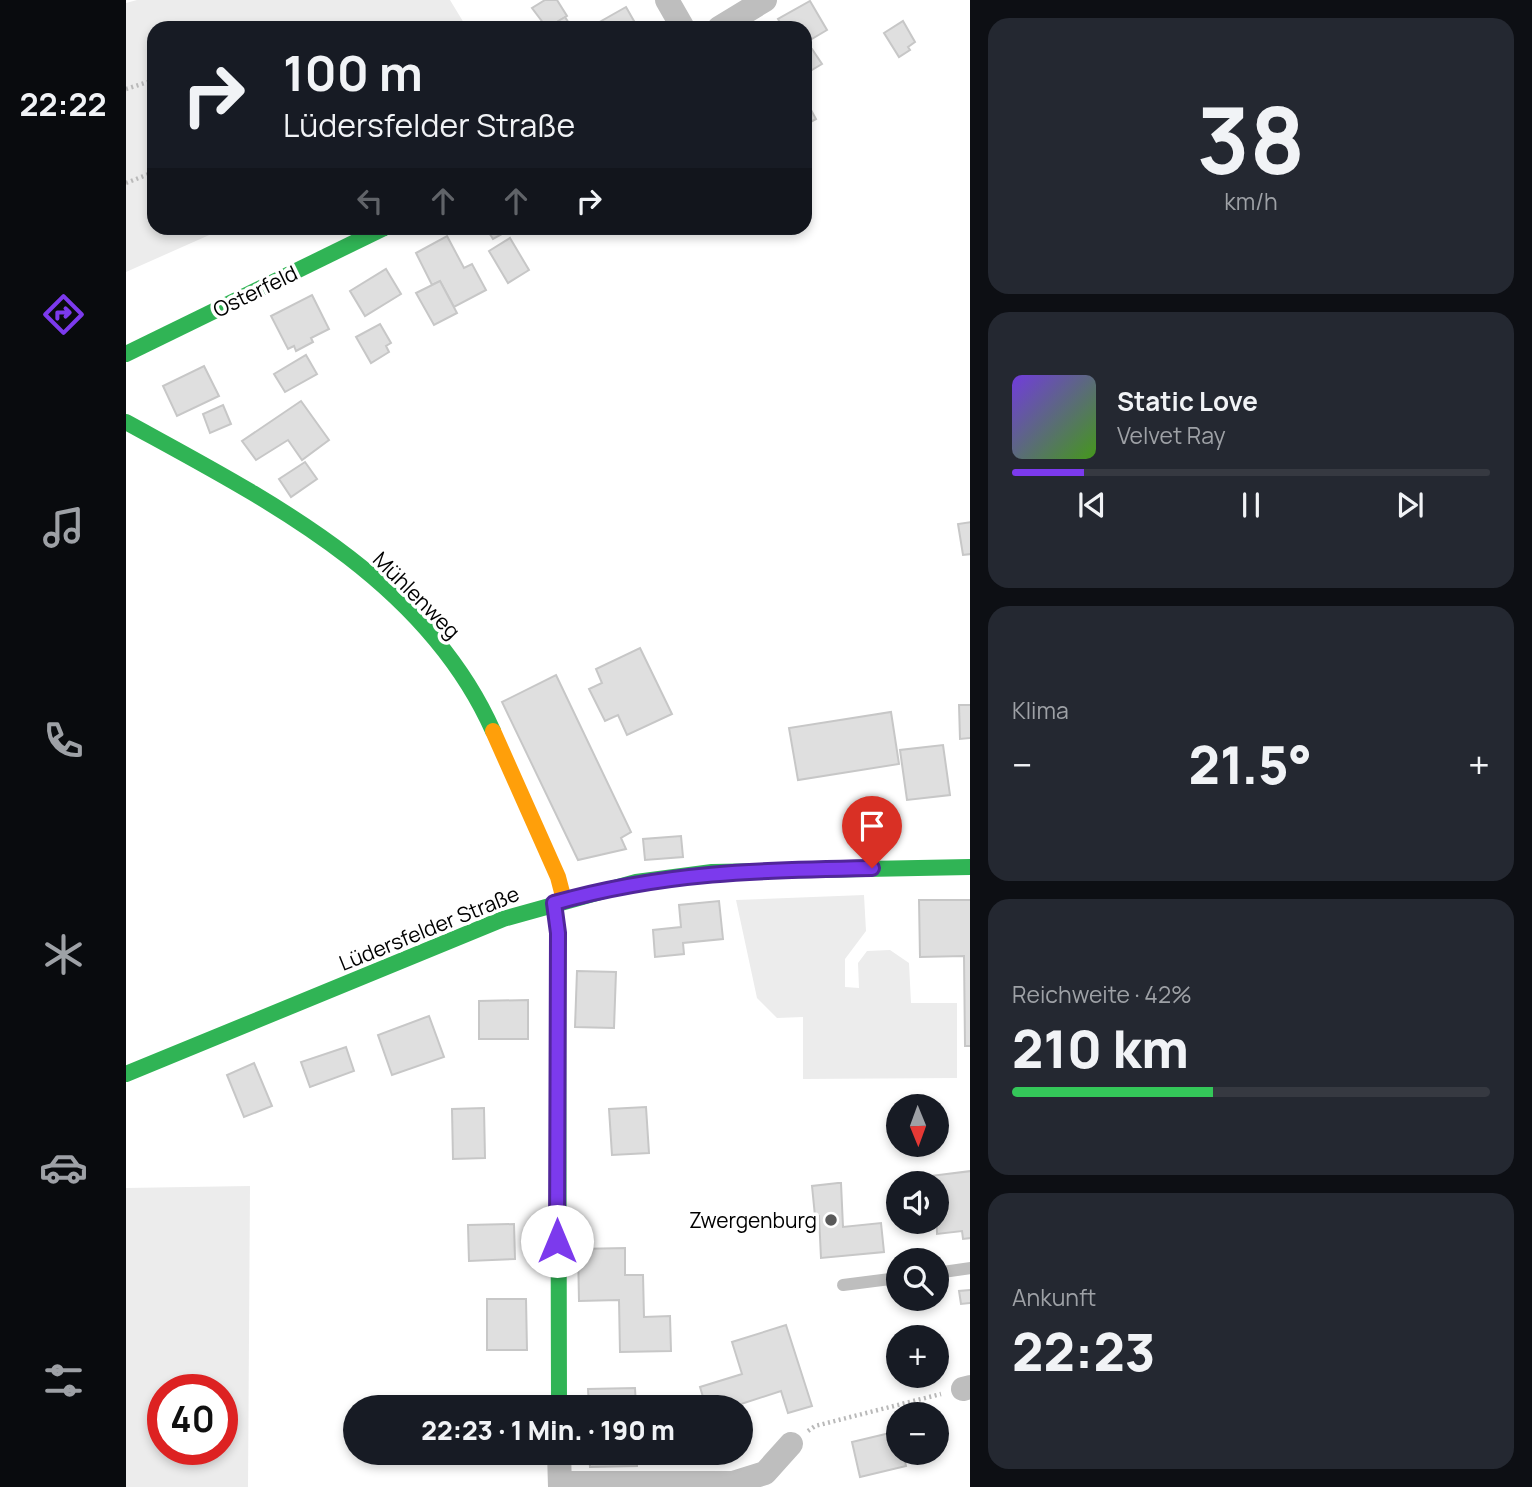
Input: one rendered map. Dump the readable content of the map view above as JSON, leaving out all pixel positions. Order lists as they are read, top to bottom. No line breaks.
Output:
{"streets":{"street":["Osterfeld","Mühlenweg","Lüdersfelder Straße"]},"crossings":[["Mühlenweg","Lüdersfelder Straße"]],"places":["Zwergenburg"],"north":"bottom","page":{"tabs":"22:22","tile":[["38","km/h"],"Klima",["Reichweite · 42%","210 km"],["Ankunft","22:23"]],"turn":["100 m","Lüdersfelder Straße"],"song":["Static Love","Velvet Ray"],"heat":["−","21.5°","+"],"map_buttons":["+","−"],"limit":"40","trip":"22:23 · 1 Min. · 190 m"}}
